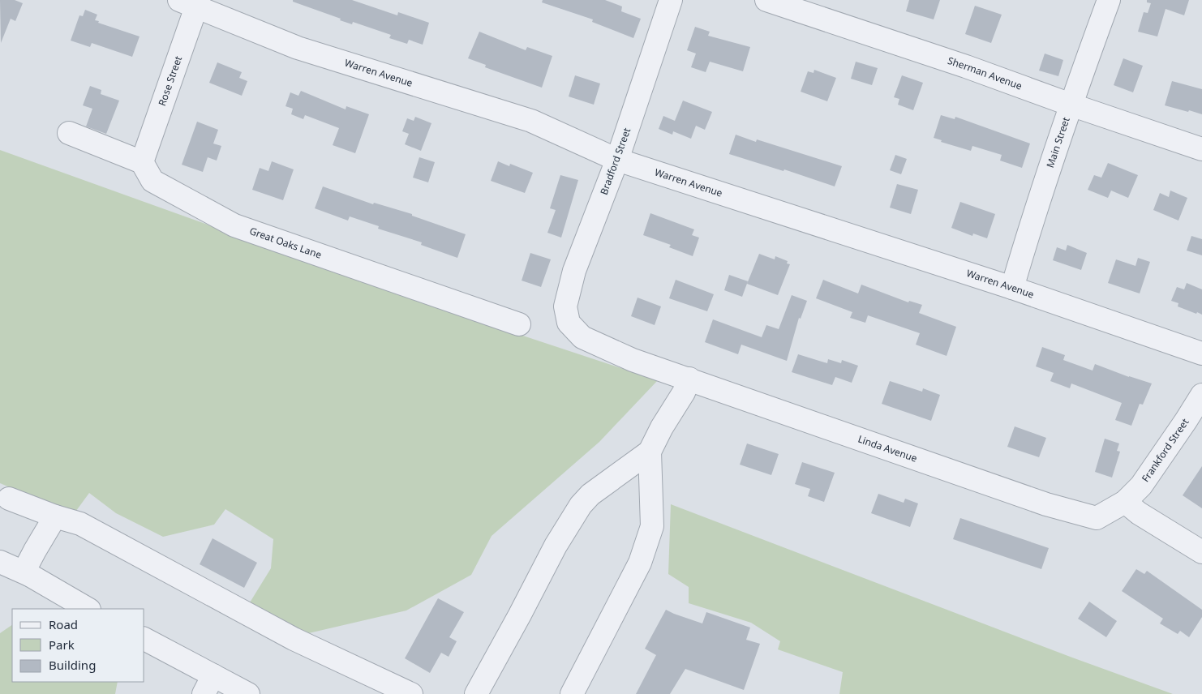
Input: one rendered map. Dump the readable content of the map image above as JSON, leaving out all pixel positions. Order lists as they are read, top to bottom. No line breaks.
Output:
{"streets":{"street":["Sherman Avenue","Warren Avenue","Rose Street","Main Street","Bradford Street","Great Oaks Lane","Linda Avenue","Frankford Street"]},"crossings":[["Sherman Avenue","Main Street"],["Warren Avenue","Rose Street"],["Warren Avenue","Main Street"],["Warren Avenue","Bradford Street"],["Rose Street","Great Oaks Lane"],["Bradford Street","Linda Avenue"],["Linda Avenue","Frankford Street"]],"legend":["Road","Park","Building"]}
